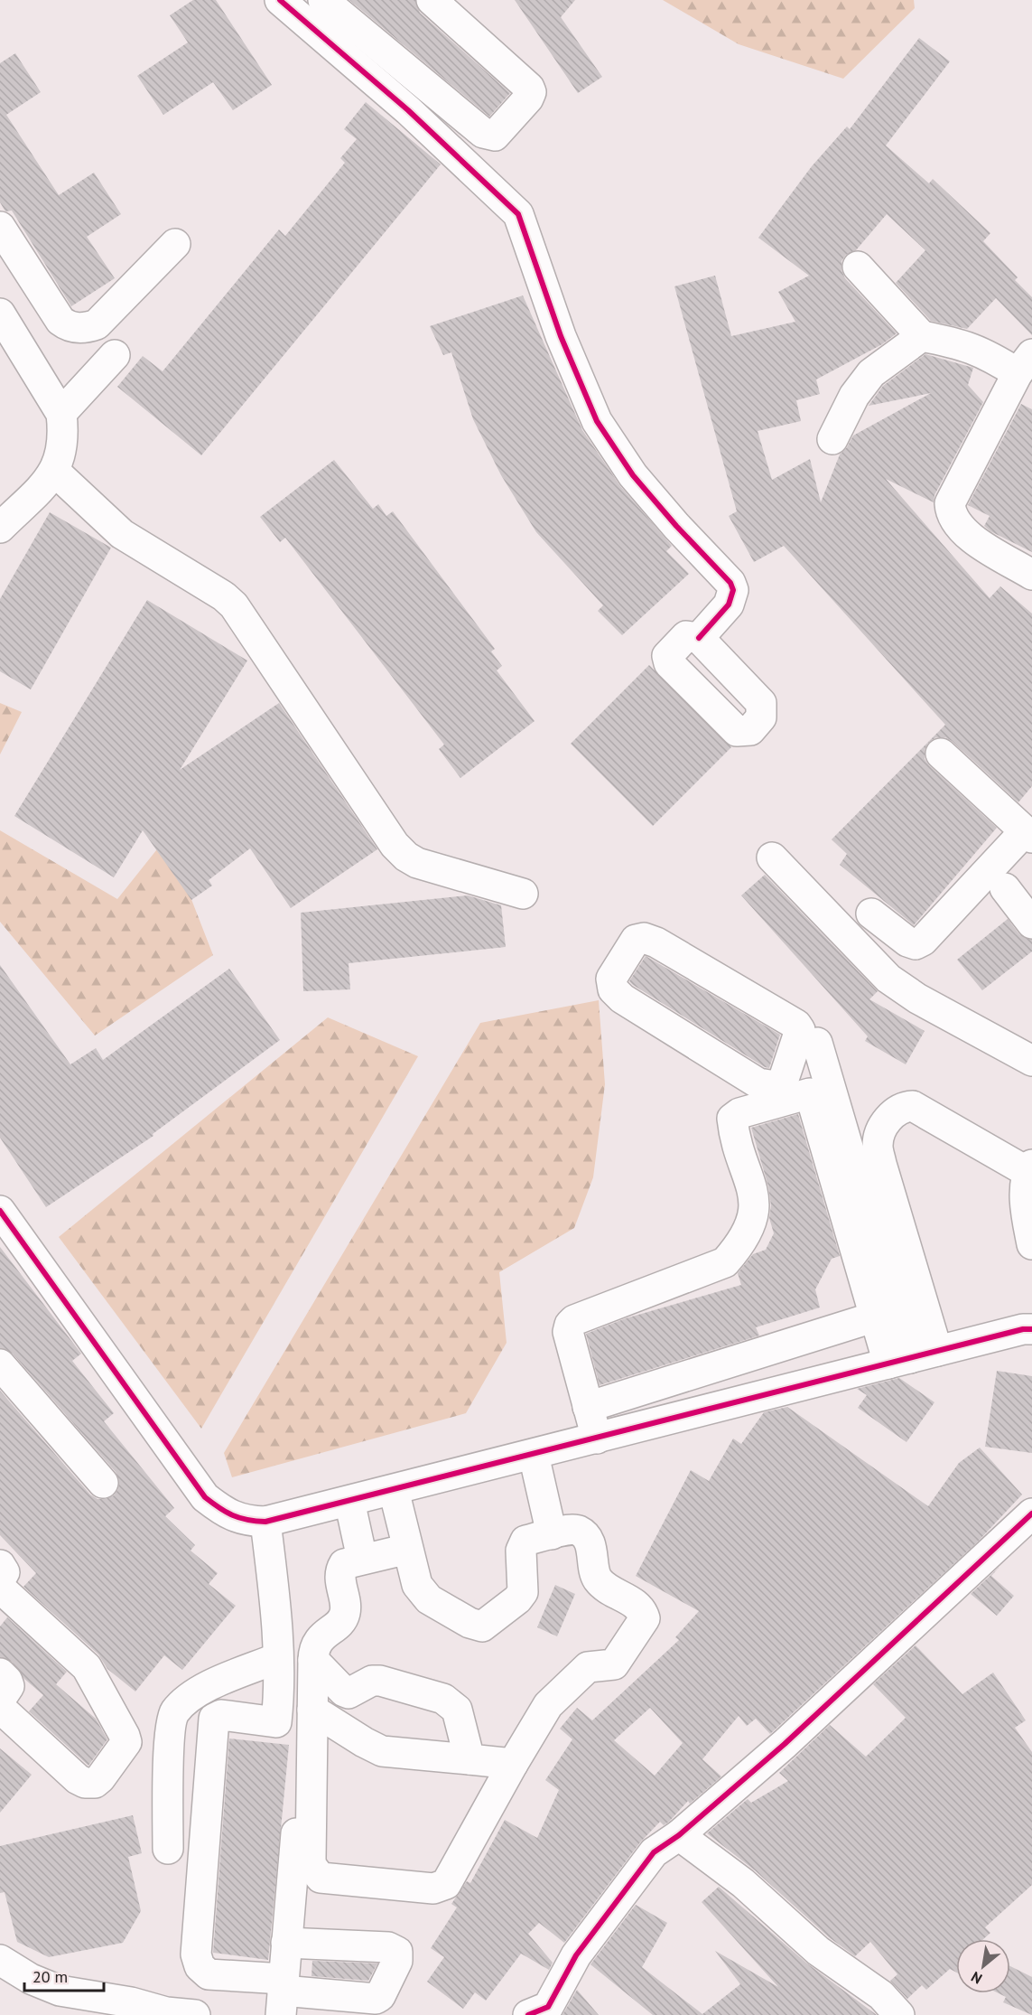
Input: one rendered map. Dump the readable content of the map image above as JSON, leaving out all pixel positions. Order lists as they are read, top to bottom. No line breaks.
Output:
{"scale_bar":"20 m","north":"bottom left"}
